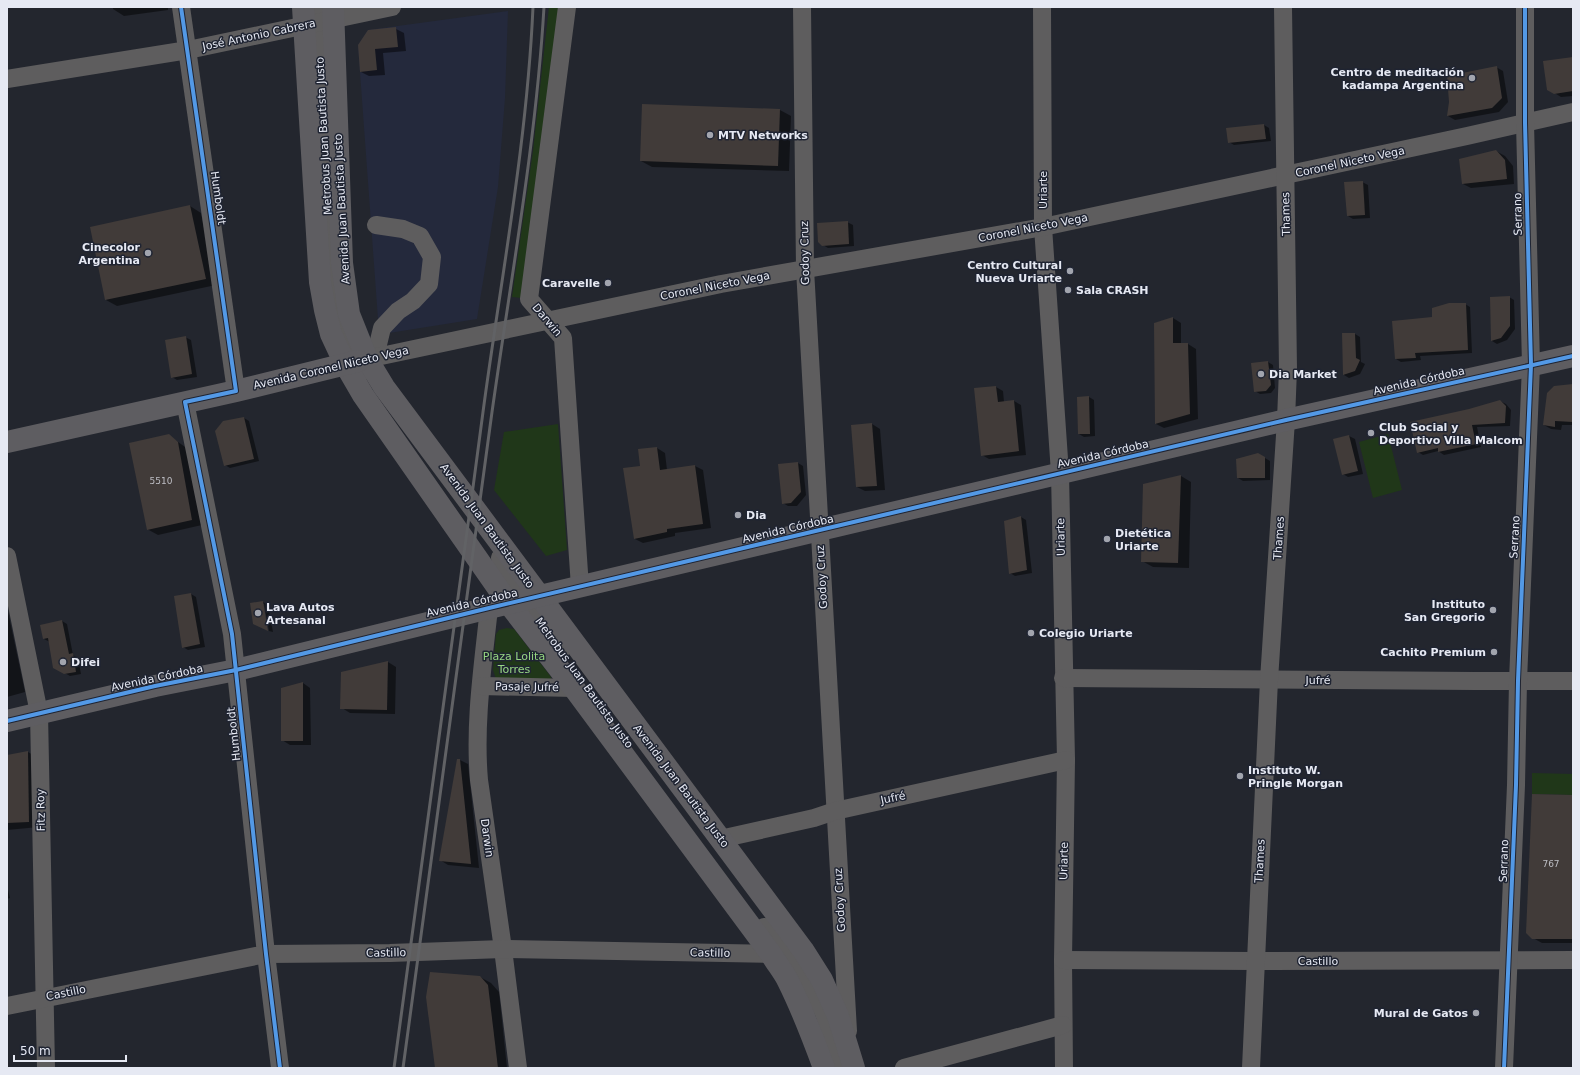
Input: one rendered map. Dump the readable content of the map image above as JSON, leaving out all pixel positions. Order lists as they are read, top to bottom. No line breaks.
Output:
{"streets":{"main road":["Avenida Juan Bautista Justo","Avenida Coronel Niceto Vega","Avenida Córdoba"],"street":["José Antonio Cabrera","Metrobus Juan Bautista Justo","Coronel Niceto Vega","Uriarte","Humboldt","Thames","Serrano","Godoy Cruz","Darwin","Jufré","Pasaje Jufré","Fitz Roy","Castillo"]},"crossings":[["José Antonio Cabrera","Humboldt"],["José Antonio Cabrera","Avenida Juan Bautista Justo"],["Metrobus Juan Bautista Justo","Avenida Juan Bautista Justo"],["Metrobus Juan Bautista Justo","Godoy Cruz"],["Metrobus Juan Bautista Justo","Darwin"],["Metrobus Juan Bautista Justo","Avenida Córdoba"],["Coronel Niceto Vega","Uriarte"],["Coronel Niceto Vega","Thames"],["Coronel Niceto Vega","Serrano"],["Coronel Niceto Vega","Godoy Cruz"],["Coronel Niceto Vega","Darwin"],["Coronel Niceto Vega","Avenida Coronel Niceto Vega"],["Uriarte","Avenida Córdoba"],["Uriarte","Jufré"],["Uriarte","Castillo"],["Humboldt","Avenida Coronel Niceto Vega"],["Humboldt","Avenida Córdoba"],["Humboldt","Castillo"],["Avenida Juan Bautista Justo","Godoy Cruz"],["Avenida Juan Bautista Justo","Darwin"],["Avenida Juan Bautista Justo","Avenida Coronel Niceto Vega"],["Avenida Juan Bautista Justo","Avenida Córdoba"],["Avenida Juan Bautista Justo","Jufré"],["Avenida Juan Bautista Justo","Pasaje Jufré"],["Avenida Juan Bautista Justo","Castillo"],["Thames","Avenida Córdoba"],["Thames","Jufré"],["Thames","Castillo"],["Serrano","Avenida Córdoba"],["Serrano","Jufré"],["Serrano","Castillo"],["Godoy Cruz","Avenida Córdoba"],["Godoy Cruz","Jufré"],["Darwin","Avenida Córdoba"],["Darwin","Pasaje Jufré"],["Darwin","Castillo"],["Avenida Córdoba","Fitz Roy"],["Fitz Roy","Castillo"]],"parks":["Plaza Lolita Torres"],"places":["Centro de meditación kadampa Argentina","MTV Networks","Cinecolor Argentina","Centro Cultural Nueva Uriarte","Caravelle","Sala CRASH","Dia Market","Club Social y Deportivo Villa Malcom","Dia","Dietética Uriarte","Instituto San Gregorio","Lava Autos Artesanal","Colegio Uriarte","Cachito Premium","Difei","Instituto W. Pringle Morgan","Mural de Gatos"],"house_numbers":["5510","767"],"scale_bar":"50 m"}
